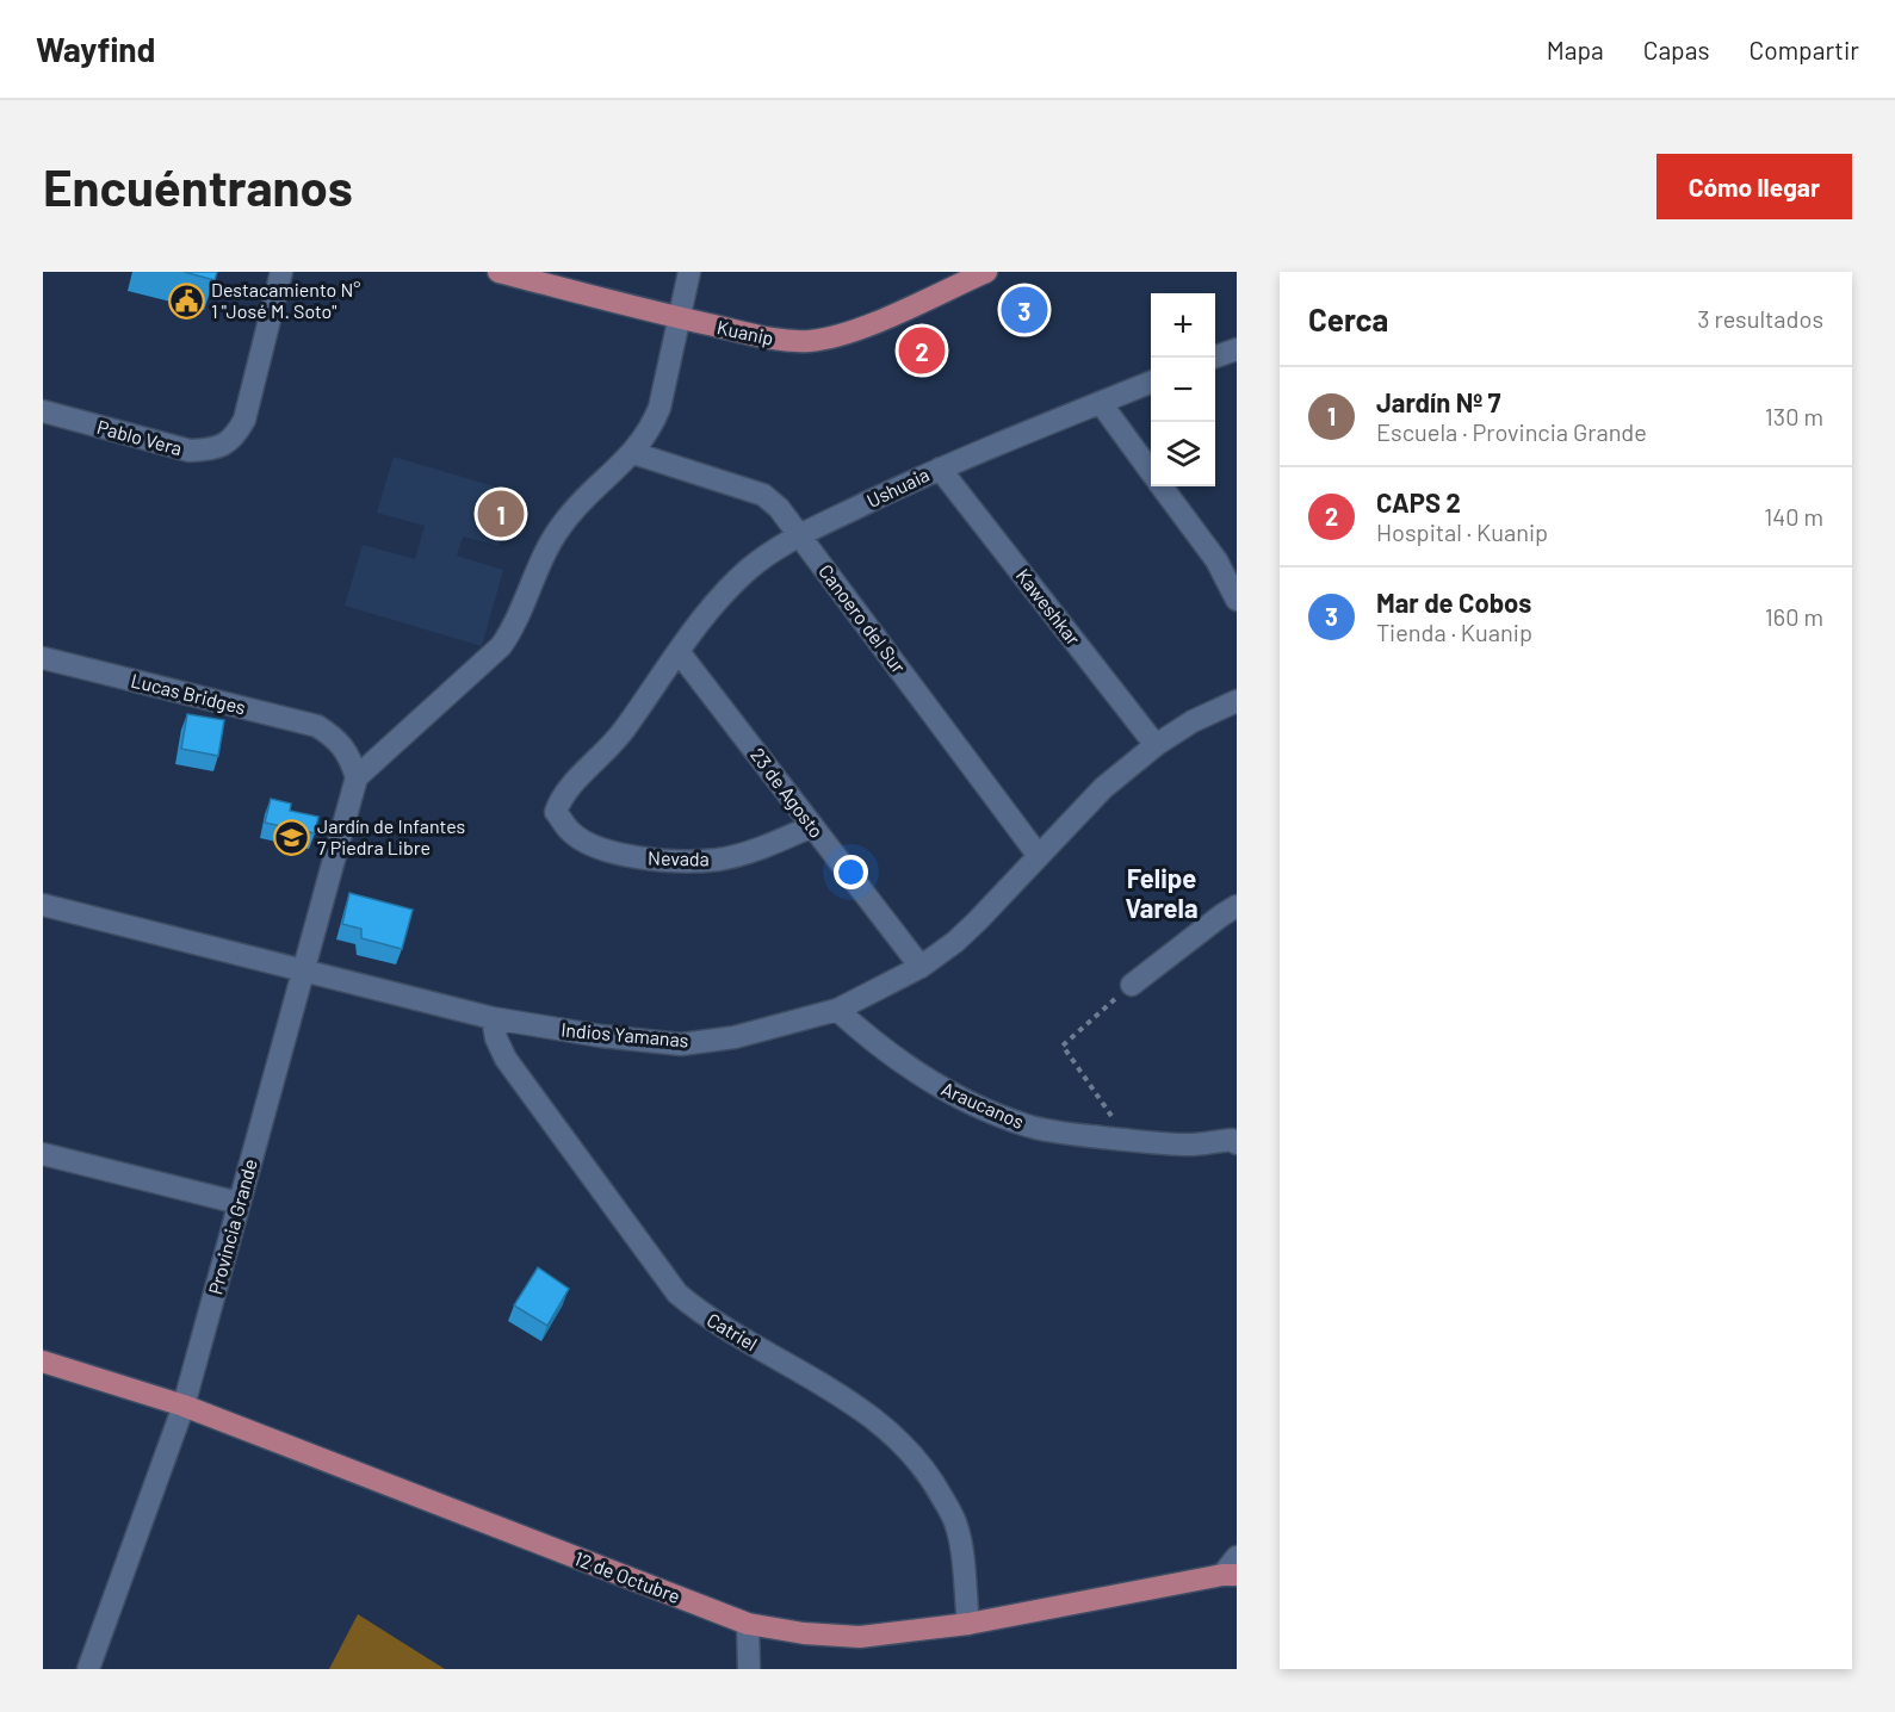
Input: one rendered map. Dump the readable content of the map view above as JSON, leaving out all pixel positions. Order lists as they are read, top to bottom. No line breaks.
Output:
{"streets":{"main road":["Kuanip","12 de Octubre"],"street":["Pablo Vera","Ushuaia","Kaweshkar","Canoero del Sur","Lucas Bridges","23 de Agosto","Nevada","Indios Yamanas","Araucanos","Provincia Grande","Catriel"]},"crossings":[["Ushuaia","Kaweshkar"],["Ushuaia","Canoero del Sur"],["Ushuaia","23 de Agosto"],["Ushuaia","Nevada"],["Kaweshkar","Indios Yamanas"],["Canoero del Sur","Indios Yamanas"],["Lucas Bridges","Provincia Grande"],["23 de Agosto","Nevada"],["23 de Agosto","Indios Yamanas"],["Indios Yamanas","Araucanos"],["Indios Yamanas","Provincia Grande"],["Indios Yamanas","Catriel"],["Provincia Grande","12 de Octubre"],["Catriel","12 de Octubre"]],"districts":["Felipe Varela"],"places":{"public building":["Destacamiento N° 1 \"José M. Soto\""],"school or university":["Jardín de Infantes 7 Piedra Libre"]},"page":{"header":"Wayfind","nav":["Mapa","Capas","Compartir"],"buttons":"Cómo llegar","title":"Encuéntranos","heading":["Cerca","3 resultados"],"pins":["3","2","1"],"map_buttons":["+","−"],"list":[{"mark":"1","name":"Jardín Nº 7","note":"Escuela · Provincia Grande","value":"130 m"},{"mark":"2","name":"CAPS 2","note":"Hospital · Kuanip","value":"140 m"},{"mark":"3","name":"Mar de Cobos","note":"Tienda · Kuanip","value":"160 m"}]}}
